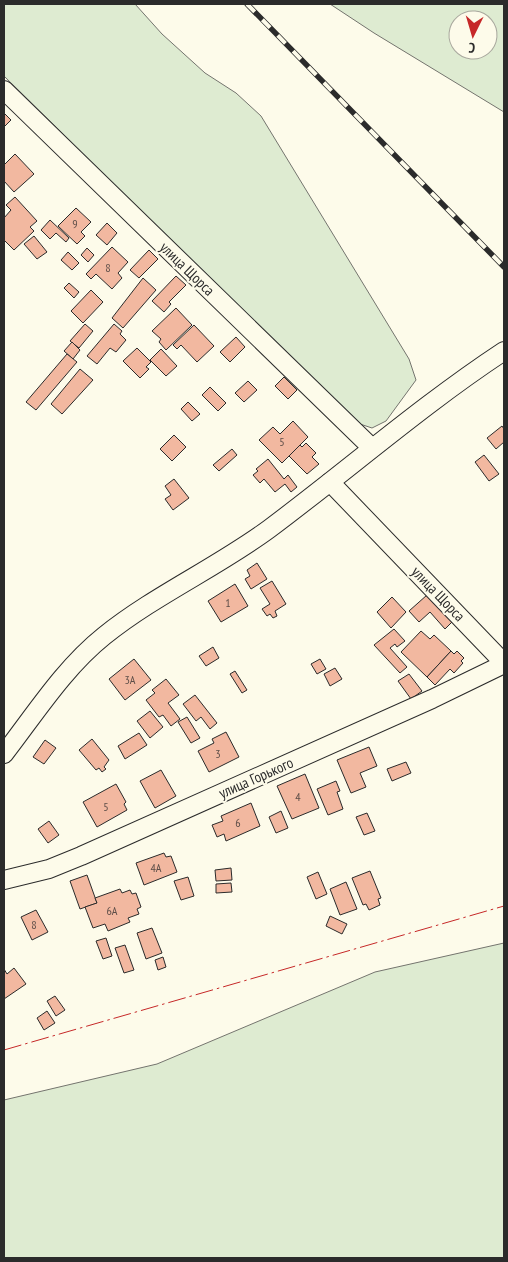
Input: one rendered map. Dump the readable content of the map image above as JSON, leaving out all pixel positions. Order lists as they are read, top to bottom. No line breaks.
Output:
{"streets":{"street":["улица Щорса","улица Горького"]},"crossings":[["улица Щорса","улица Горького"]],"house_numbers":["9","8","5","1","3А","3","4","5","6","4А","6А","8"],"north":"bottom"}
